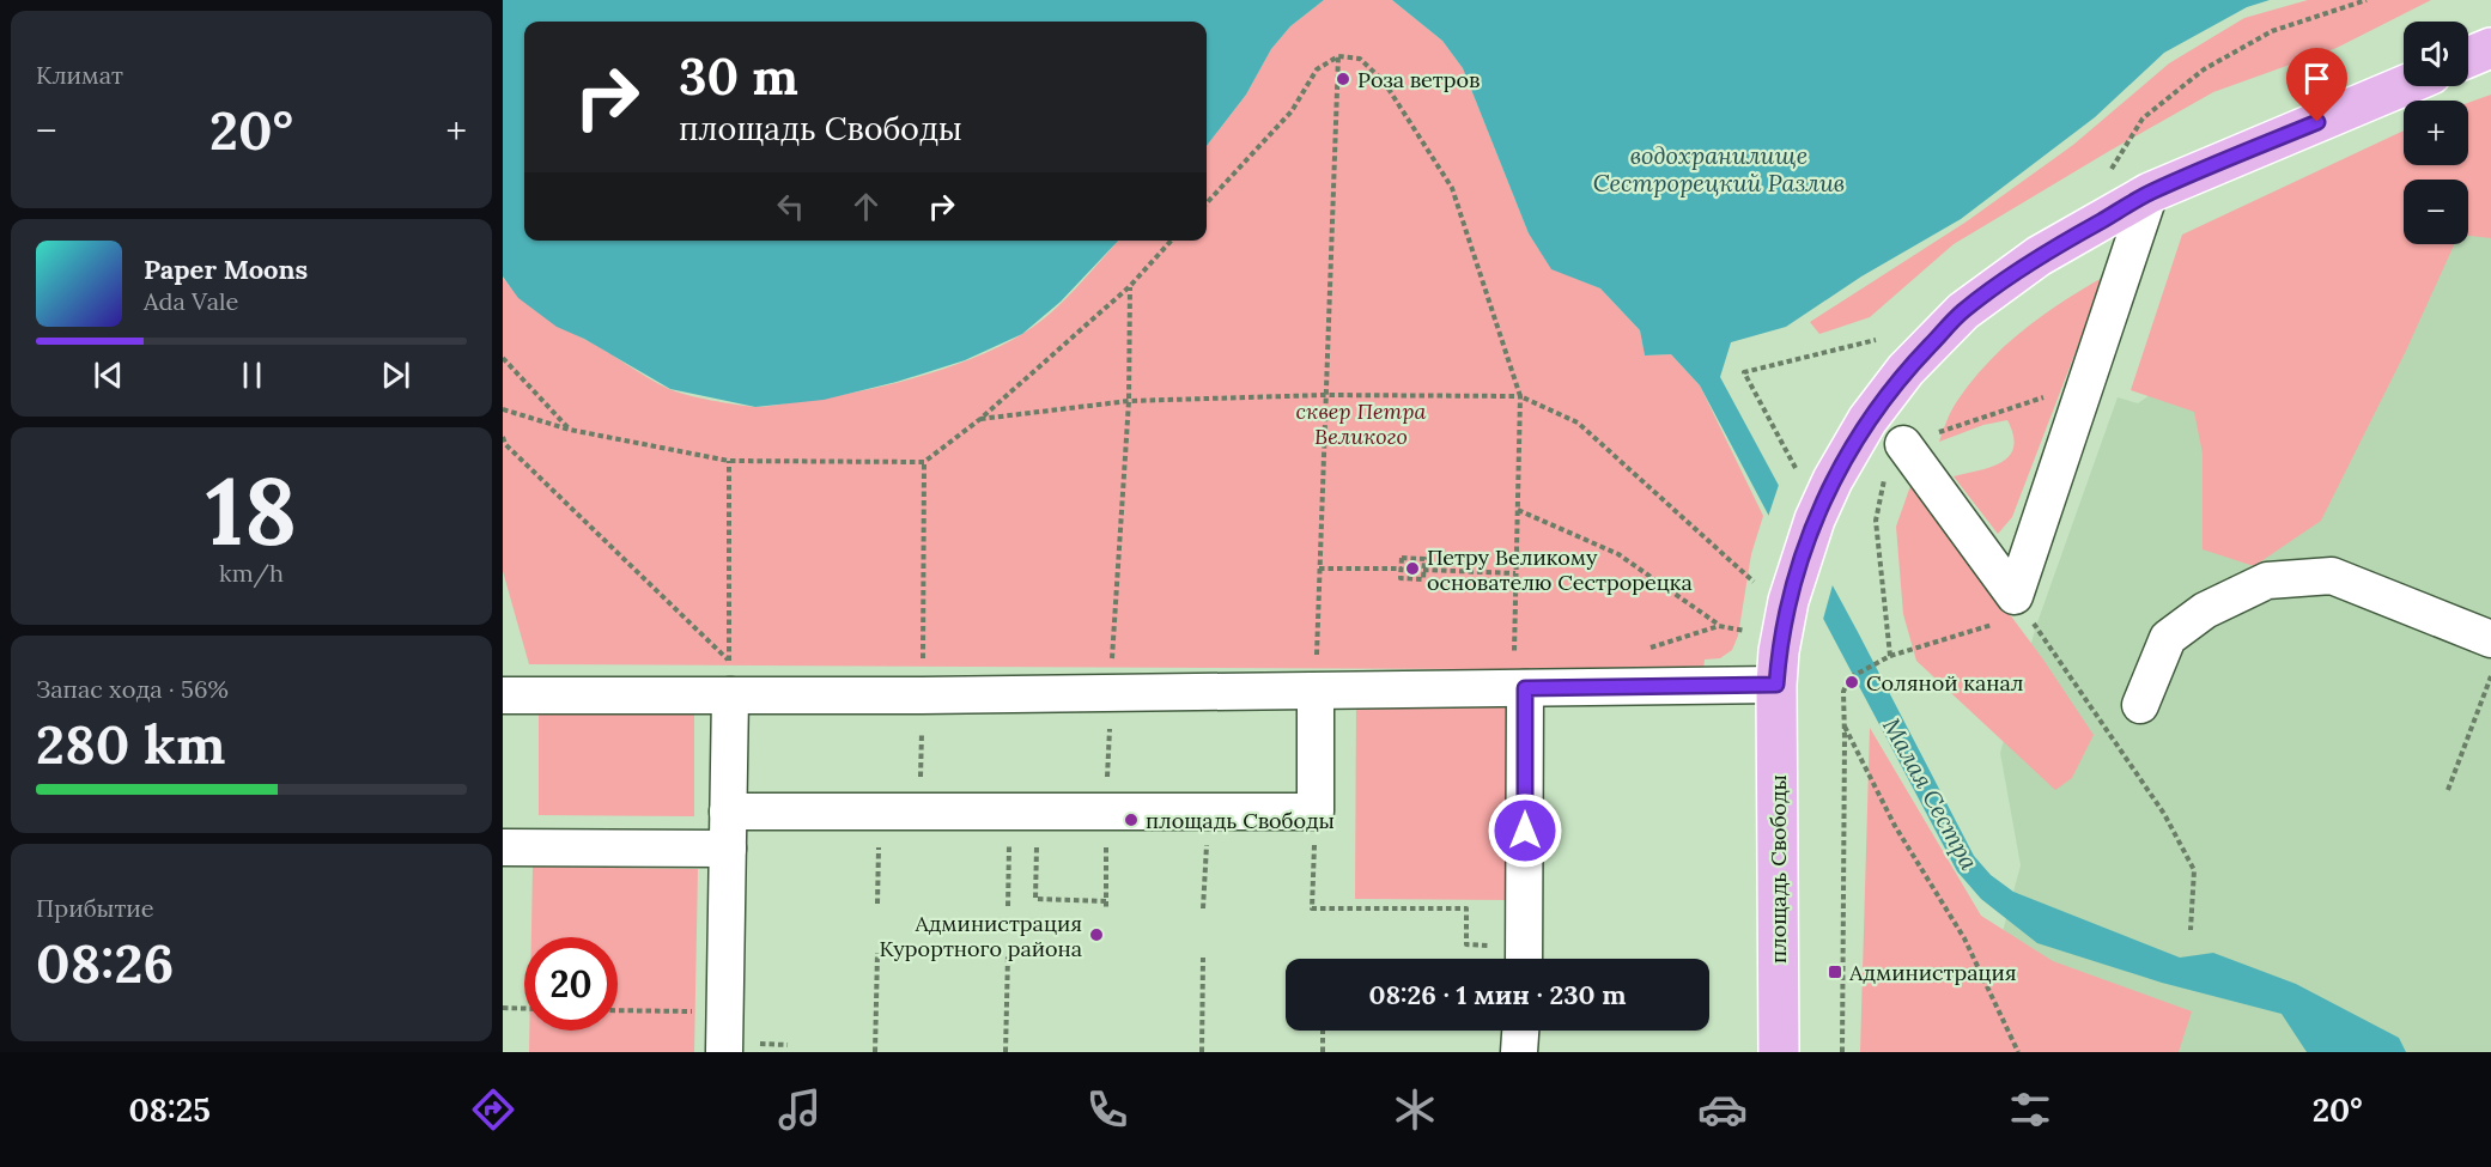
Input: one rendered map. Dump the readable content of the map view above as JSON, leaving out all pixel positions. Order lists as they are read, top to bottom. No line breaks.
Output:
{"streets":{"main road":["площадь Свободы"]},"water":["водохранилище Сестрорецкий Разлив","Малая Сестра"],"parks":["сквер Петра Великого"],"places":{"other":["Роза ветров","Петру Великому основателю Сестрорецка","Соляной канал","площадь Свободы","Администрация Курортного района"],"transit":["Администрация"]},"page":{"tile":["Климат",["18","km/h"],["Запас хода · 56%","280 km"],["Прибытие","08:26"]],"map_buttons":["+","−"],"turn":["30 m","площадь Свободы"],"heat":["−","20°","+"],"song":["Paper Moons","Ada Vale"],"limit":"20","trip":"08:26 · 1 мин · 230 m","tabs":["08:25","20°"]}}
